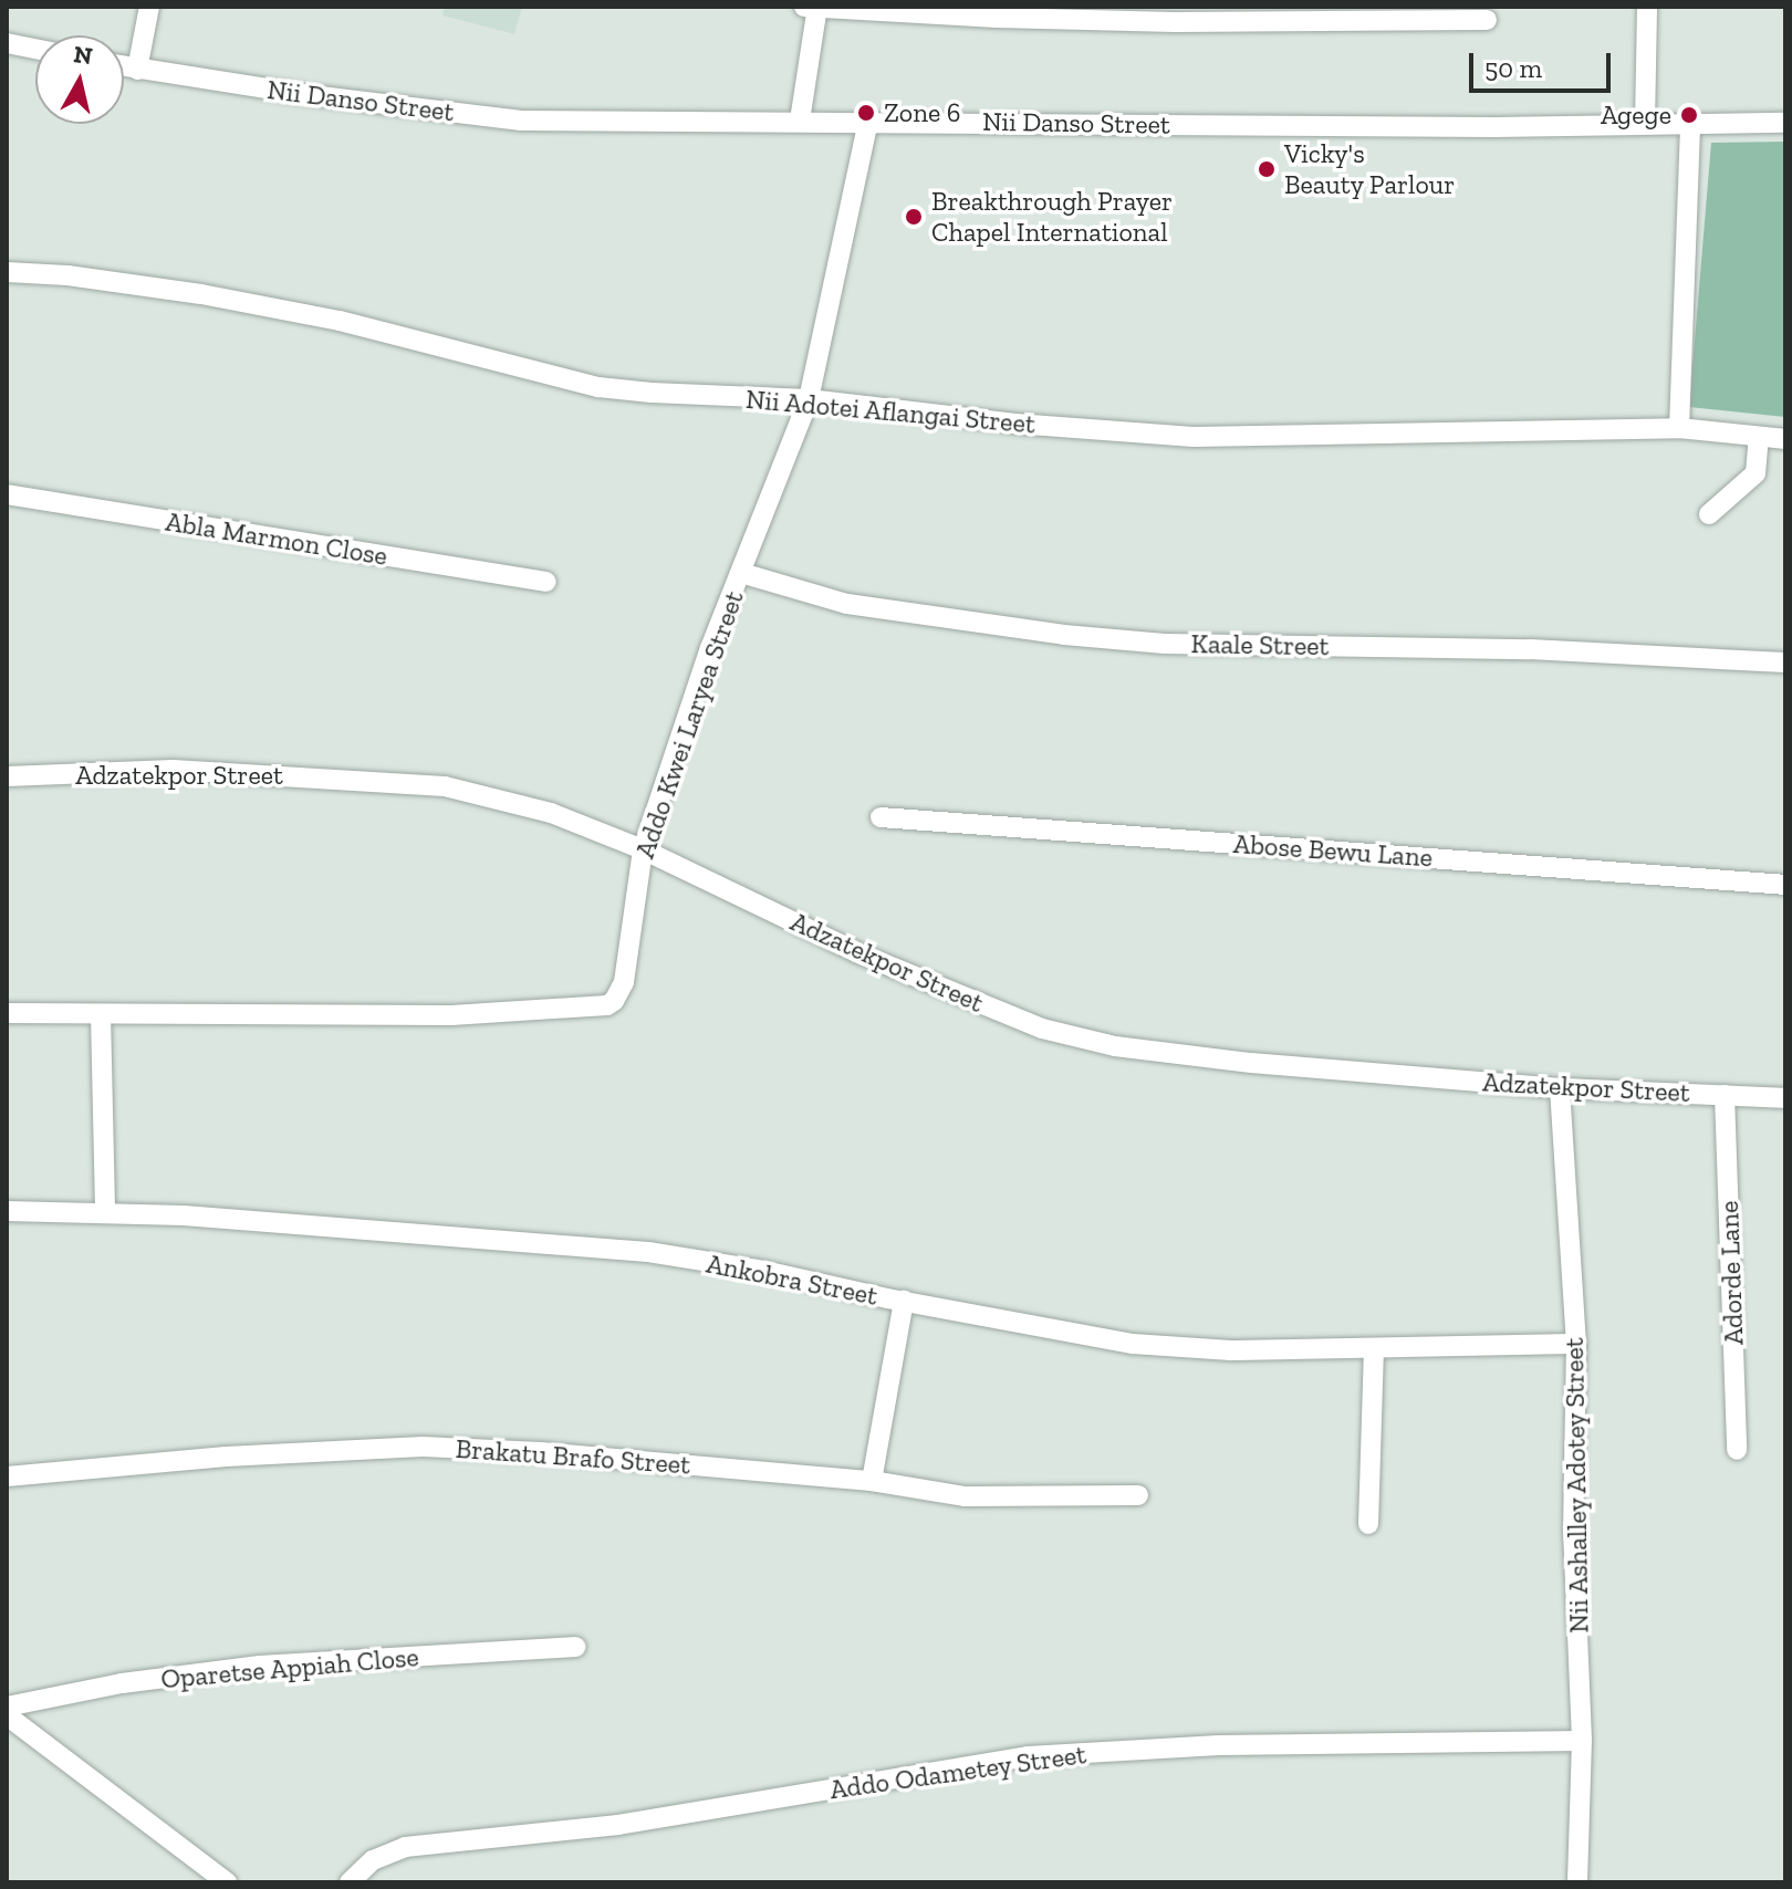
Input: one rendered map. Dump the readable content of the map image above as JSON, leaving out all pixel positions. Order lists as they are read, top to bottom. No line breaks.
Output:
{"streets":{"street":["Nii Danso Street","Nii Adotei Aflangai Street","Abla Marmon Close","Kaale Street","Addo Kwei Laryea Street","Adzatekpor Street","Abose Bewu Lane","Adorde Lane","Ankobra Street","Brakatu Brafo Street","Nii Ashalley Adotey Street","Oparetse Appiah Close","Addo Odametey Street"]},"crossings":[["Nii Danso Street","Addo Kwei Laryea Street"],["Nii Adotei Aflangai Street","Addo Kwei Laryea Street"],["Kaale Street","Addo Kwei Laryea Street"],["Addo Kwei Laryea Street","Adzatekpor Street"],["Adzatekpor Street","Adorde Lane"],["Adzatekpor Street","Nii Ashalley Adotey Street"],["Ankobra Street","Nii Ashalley Adotey Street"],["Nii Ashalley Adotey Street","Addo Odametey Street"]],"places":["Zone 6","Agege","Vicky's Beauty Parlour","Breakthrough Prayer Chapel International"],"scale_bar":"50 m","north":"top"}
